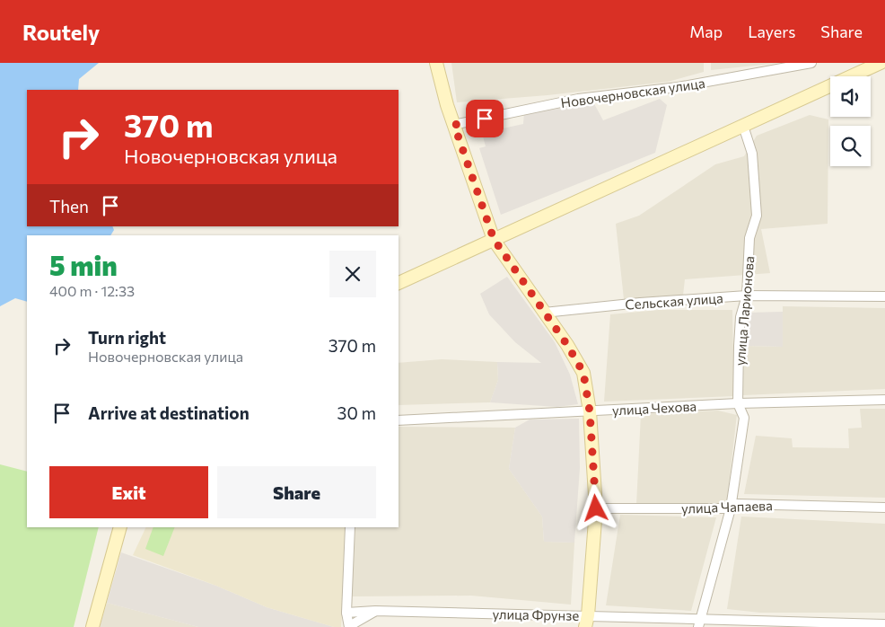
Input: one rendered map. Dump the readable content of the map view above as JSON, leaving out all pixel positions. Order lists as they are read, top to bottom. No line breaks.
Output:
{"streets":{"street":["Новочерновская улица","Сельская улица","улица Ларионова","улица Чехова","улица Чапаева","улица Фрунзе"]},"crossings":[["Сельская улица","улица Ларионова"],["улица Ларионова","улица Чехова"],["улица Ларионова","улица Чапаева"],["улица Ларионова","улица Фрунзе"]],"page":{"header":"Routely","nav":["Map","Layers","Share"],"turn":["370 m","Новочерновская улица"],"then":"Then","heading":["5 min","400 m · 12:33"],"list":[{"name":"Turn right","note":"Новочерновская улица","value":"370 m"},{"name":"Arrive at destination","value":"30 m"}],"buttons":["Exit","Share"]}}
